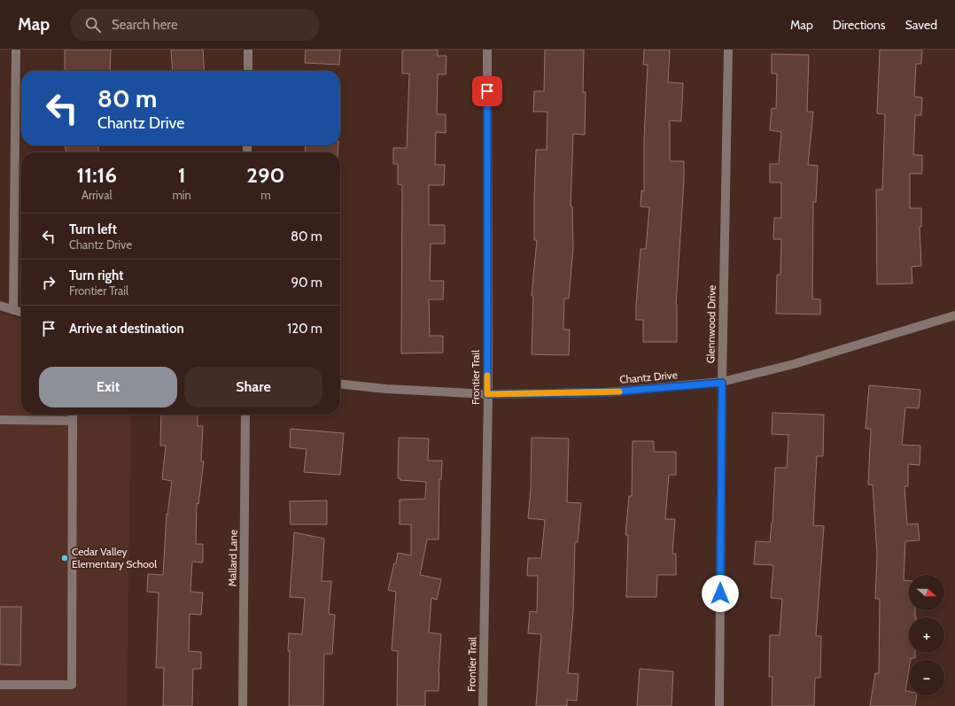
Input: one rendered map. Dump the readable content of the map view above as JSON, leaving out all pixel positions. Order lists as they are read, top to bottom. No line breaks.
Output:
{"streets":{"street":["Glennwood Drive","Frontier Trail","Chantz Drive","Mallard Lane"]},"crossings":[["Glennwood Drive","Chantz Drive"],["Frontier Trail","Chantz Drive"]],"places":["Cedar Valley Elementary School"],"north":"right","page":{"header":"Map","search":"Search here","nav":["Map","Directions","Saved"],"turn":["80 m","Chantz Drive"],"eta":["11:16","Arrival","1","min","290","m"],"list":[{"name":"Turn left","note":"Chantz Drive","value":"80 m"},{"name":"Turn right","note":"Frontier Trail","value":"90 m"},{"name":"Arrive at destination","value":"120 m"}],"buttons":["Exit","Share"],"map_buttons":["+","−"]}}
